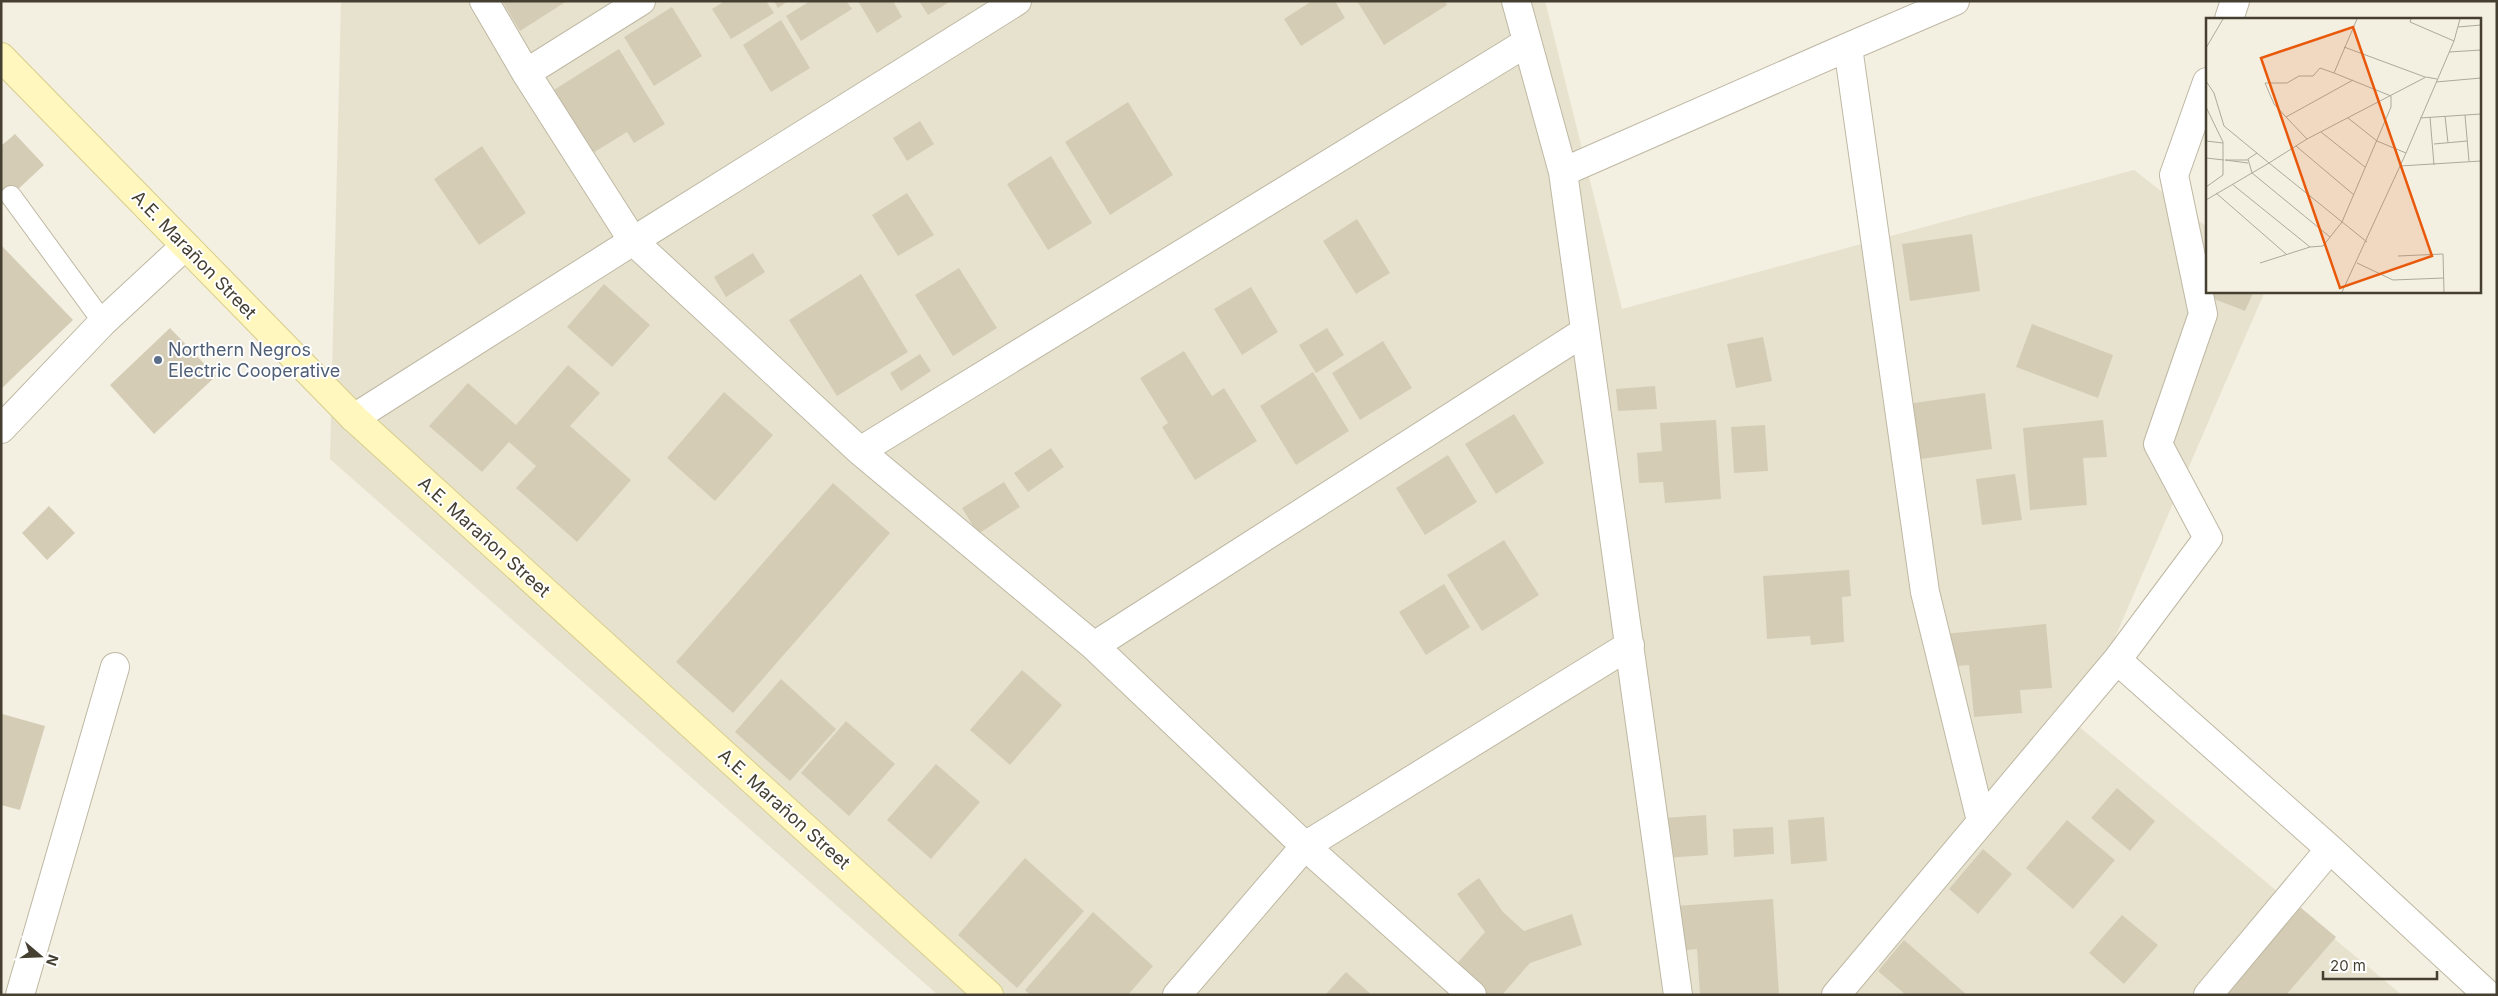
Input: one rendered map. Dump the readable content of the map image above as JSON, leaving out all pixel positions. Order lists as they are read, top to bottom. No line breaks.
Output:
{"streets":{"main road":["A.E. Marañon Street"]},"places":["Northern Negros Electric Cooperative"],"scale_bar":"20 m","north":"right"}
